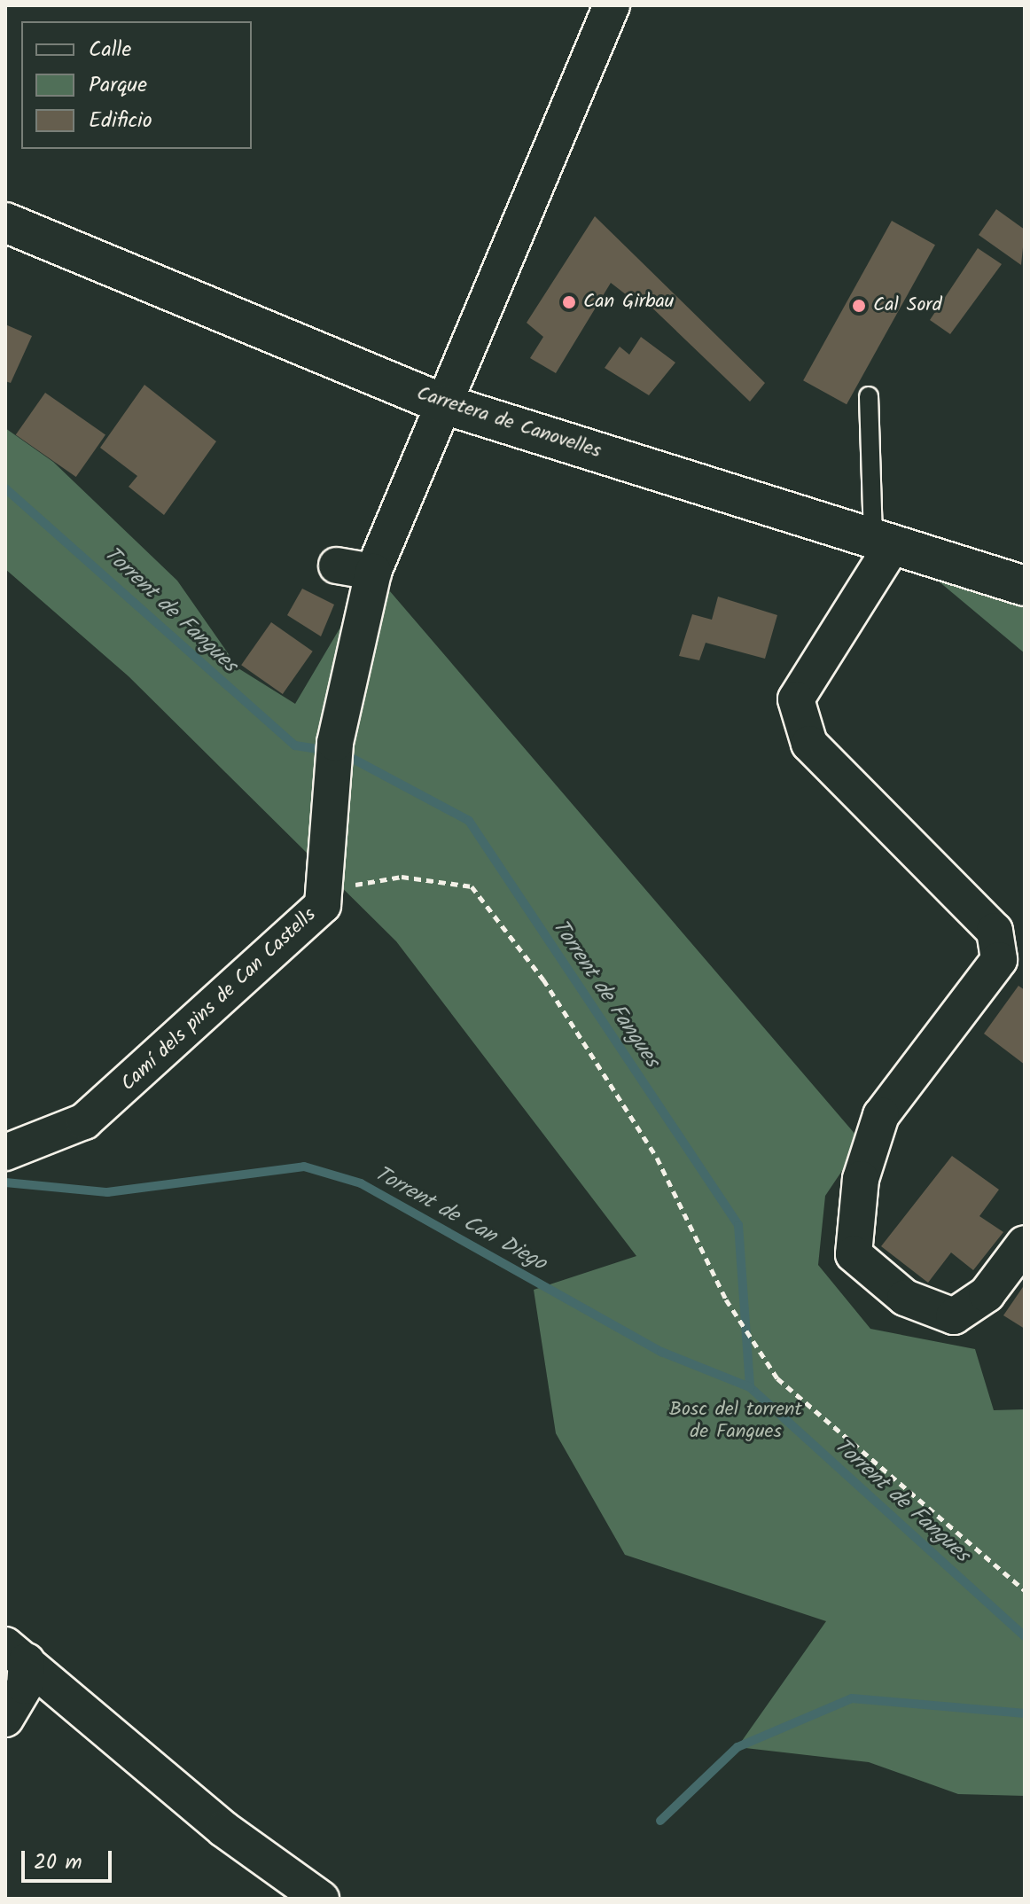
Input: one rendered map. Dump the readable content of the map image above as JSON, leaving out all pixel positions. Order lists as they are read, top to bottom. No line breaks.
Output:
{"streets":{"street":["Carretera de Canovelles","Camí dels pins de Can Castells"]},"crossings":[["Carretera de Canovelles","Camí dels pins de Can Castells"]],"water":["Torrent de Fangues","Torrent de Can Diego"],"parks":["Bosc del torrent de Fangues"],"places":["Can Girbau","Cal Sord"],"legend":["Calle","Parque","Edificio"],"scale_bar":"20 m"}
